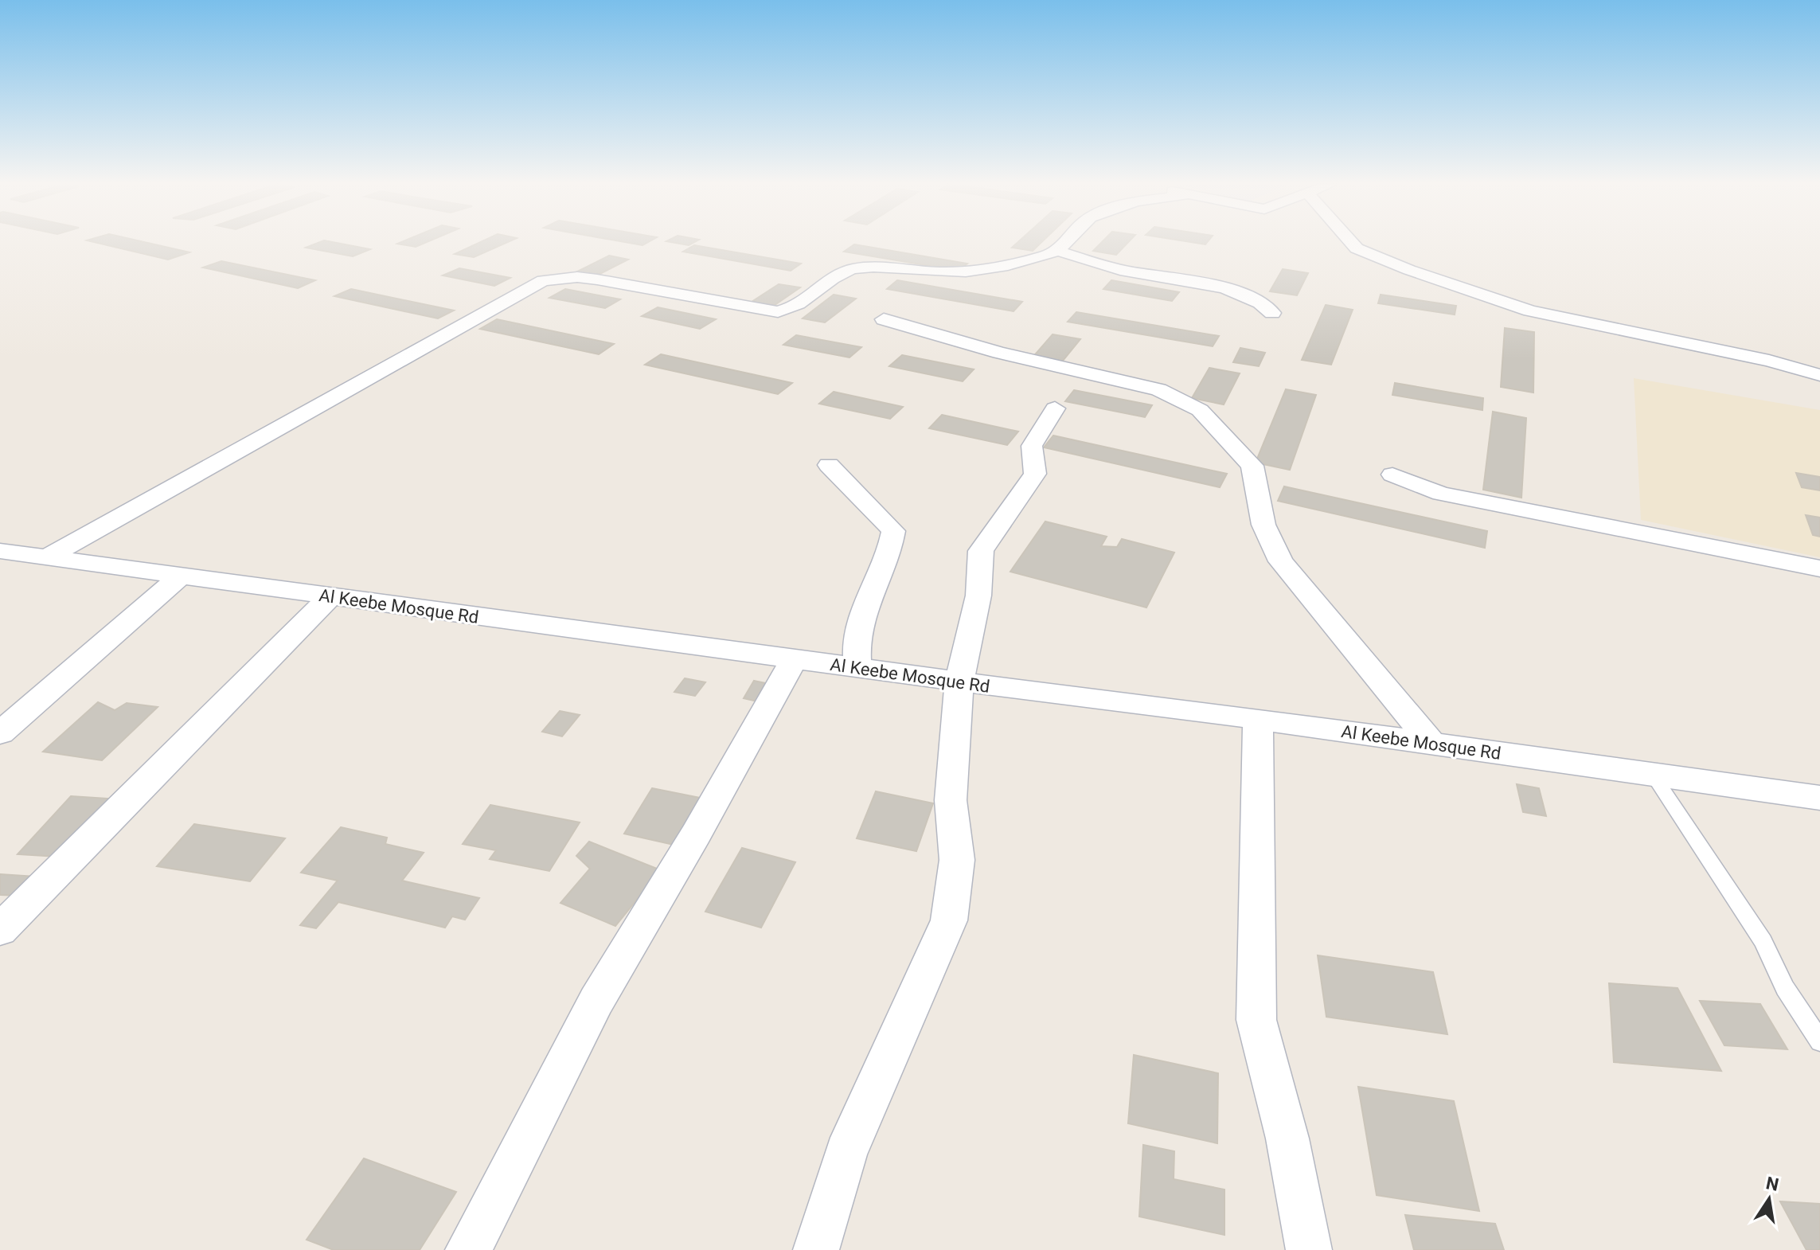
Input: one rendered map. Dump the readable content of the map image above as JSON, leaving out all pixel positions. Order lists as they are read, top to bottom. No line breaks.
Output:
{"streets":{"street":["Al Keebe Mosque Rd"]},"north":"top"}
